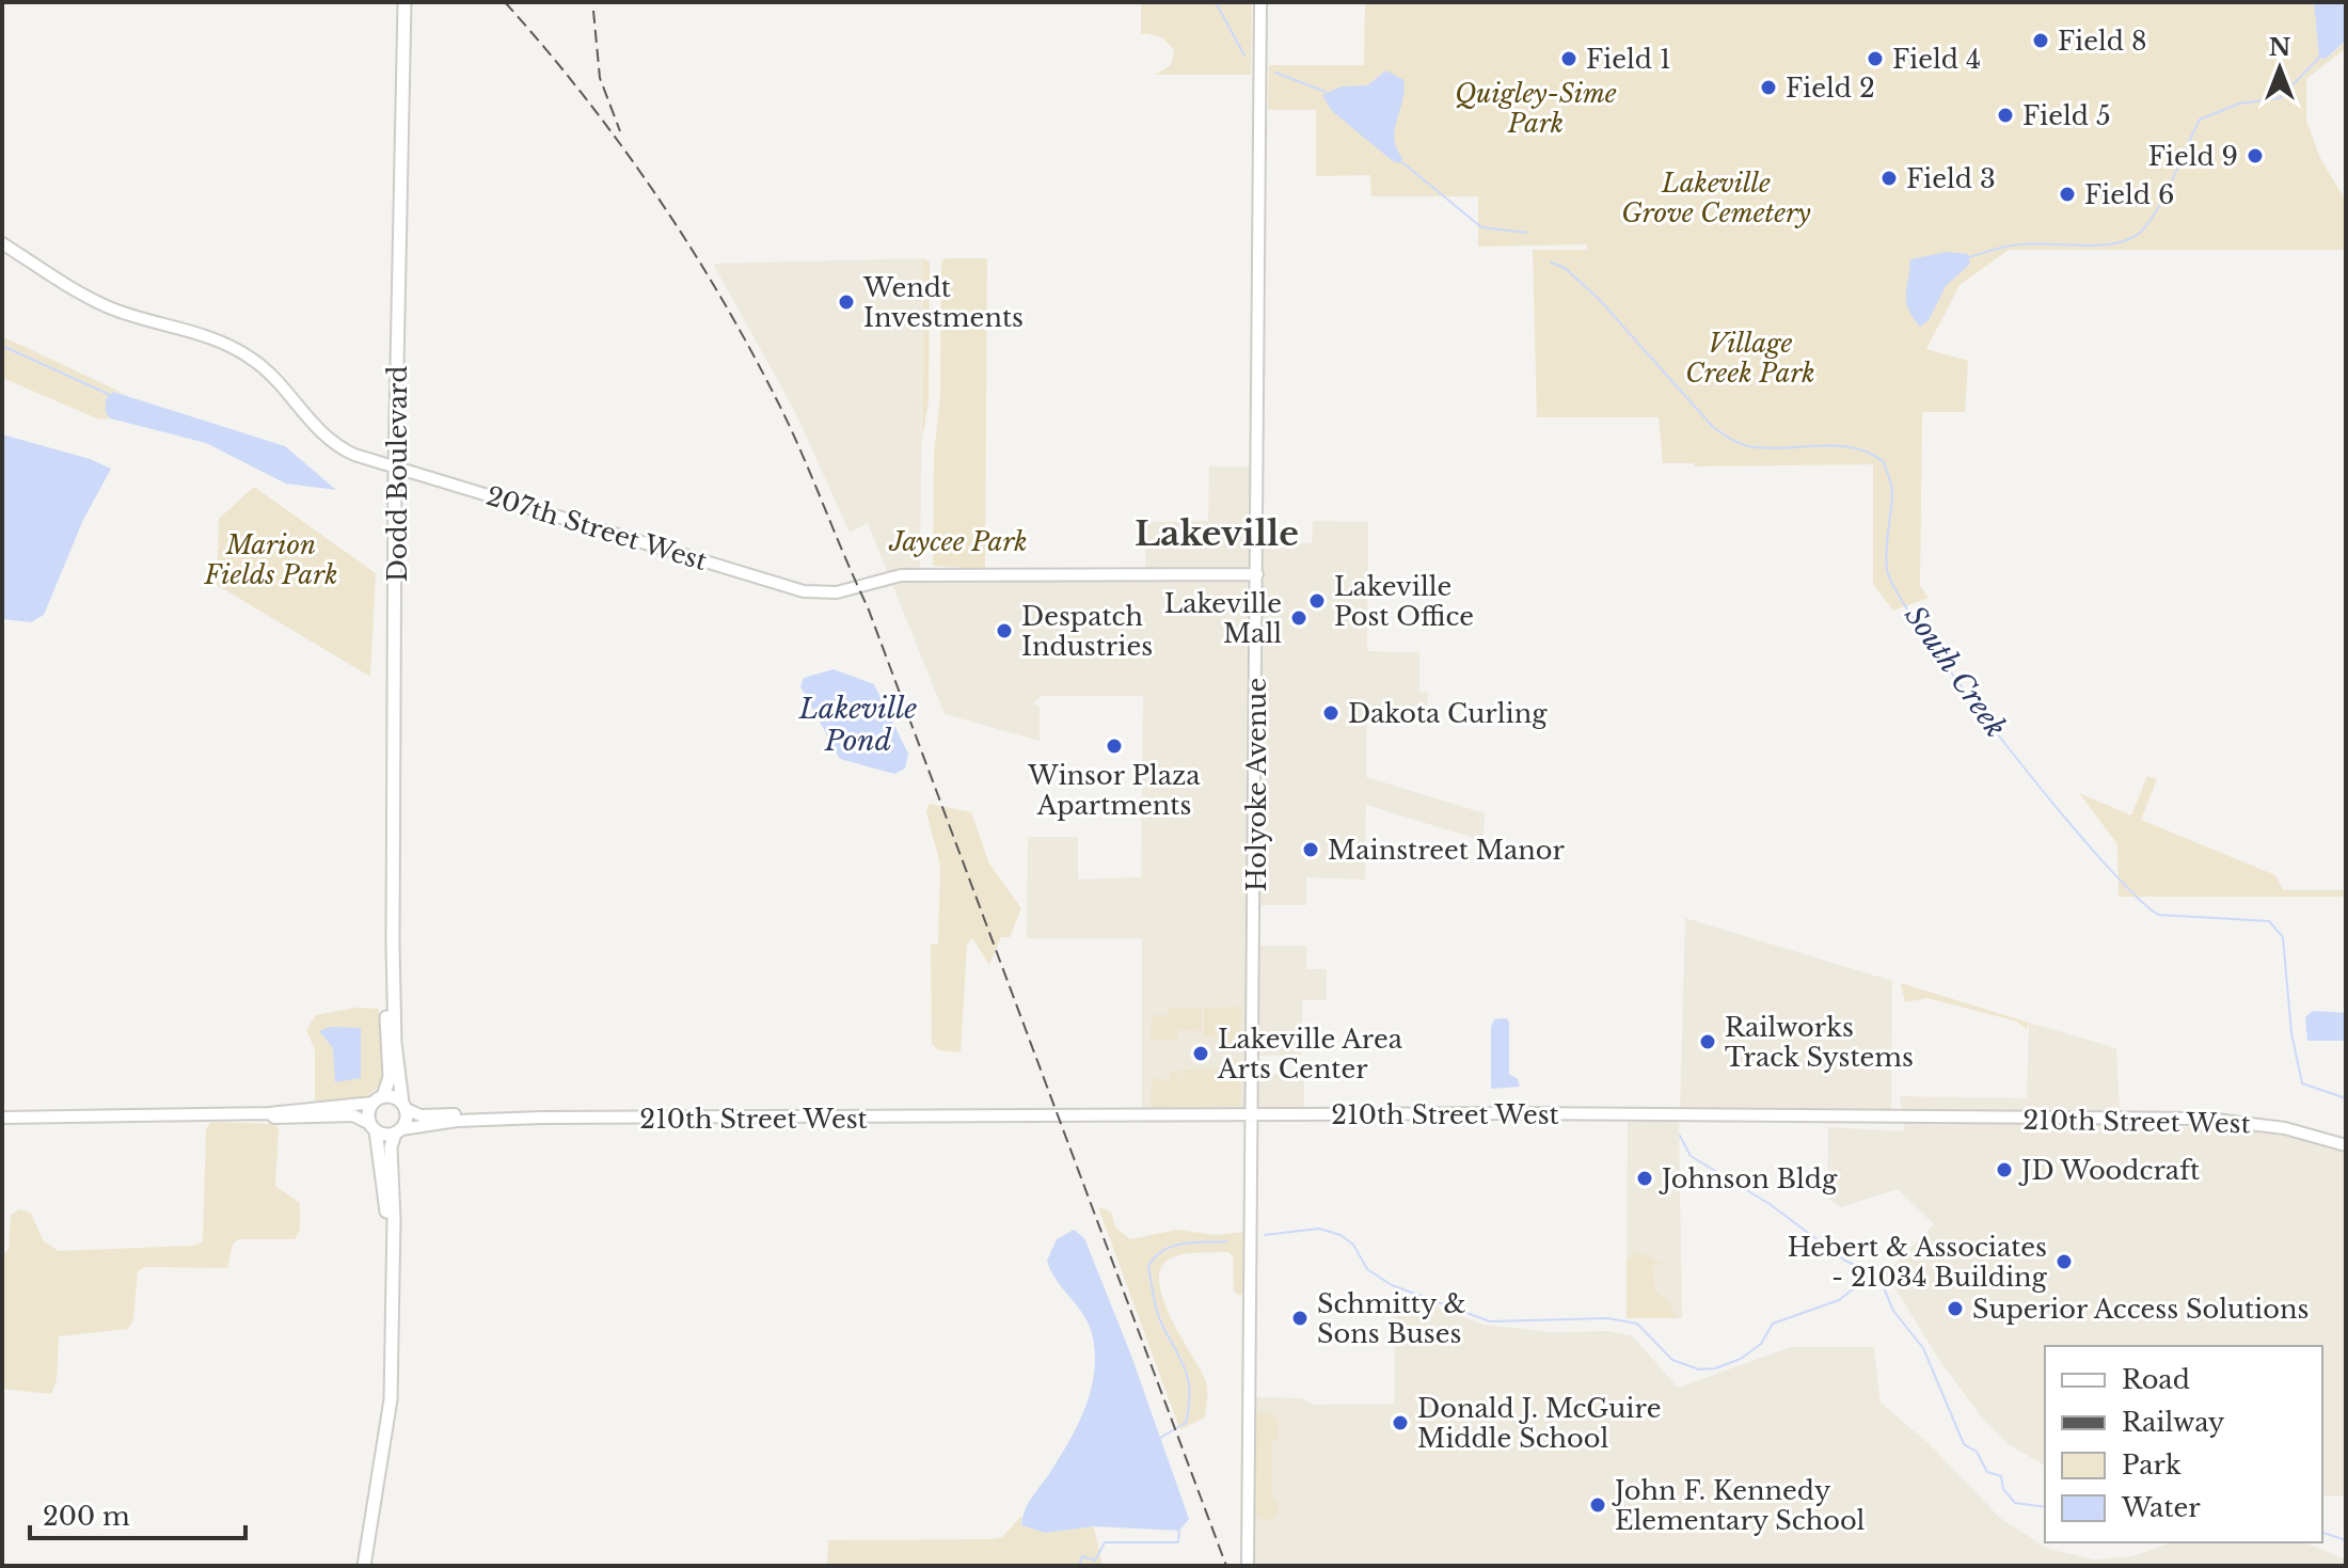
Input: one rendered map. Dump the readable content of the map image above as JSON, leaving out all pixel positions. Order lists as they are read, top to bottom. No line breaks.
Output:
{"streets":{"main road":["Dodd Boulevard"],"street":["207th Street West","Holyoke Avenue","210th Street West"]},"crossings":[["Dodd Boulevard","207th Street West"],["Dodd Boulevard","210th Street West"],["207th Street West","Holyoke Avenue"],["Holyoke Avenue","210th Street West"]],"districts":["Lakeville"],"water":["South Creek","Lakeville Pond"],"parks":["Quigley-Sime Park","Lakeville Grove Cemetery","Village Creek Park","Jaycee Park","Marion Fields Park"],"places":["Field 8","Field 1","Field 4","Field 2","Field 5","Field 9","Field 3","Field 6","Wendt Investments","Lakeville Post Office","Lakeville Mall","Despatch Industries","Dakota Curling","Winsor Plaza Apartments","Mainstreet Manor","Railworks Track Systems","Lakeville Area Arts Center","JD Woodcraft","Johnson Bldg","Hebert & Associates - 21034 Building","Superior Access Solutions","Schmitty & Sons Buses","Donald J. McGuire Middle School","John F. Kennedy Elementary School"],"legend":["Road","Railway","Park","Water"],"scale_bar":"200 m","north":"top"}
